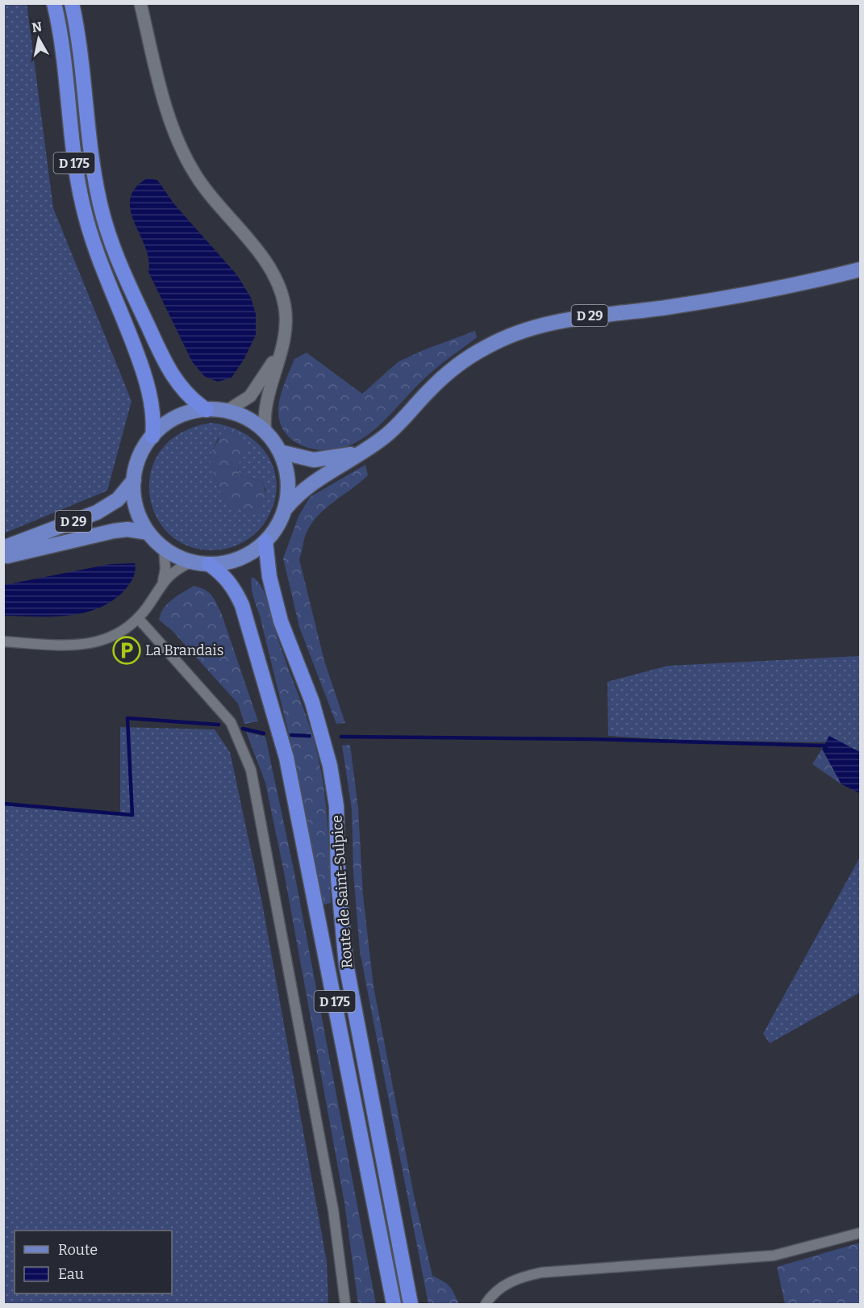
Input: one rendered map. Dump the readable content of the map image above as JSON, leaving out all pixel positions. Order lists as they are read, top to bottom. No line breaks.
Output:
{"streets":{"highway":["D 175","Route de Saint-Sulpice"],"main road":["D 29"]},"crossings":[["D 175","D 29"],["D 175","Route de Saint-Sulpice"],["D 29","Route de Saint-Sulpice"]],"places":{"parking":["La Brandais"]},"legend":["Route","Eau"],"north":"top"}
